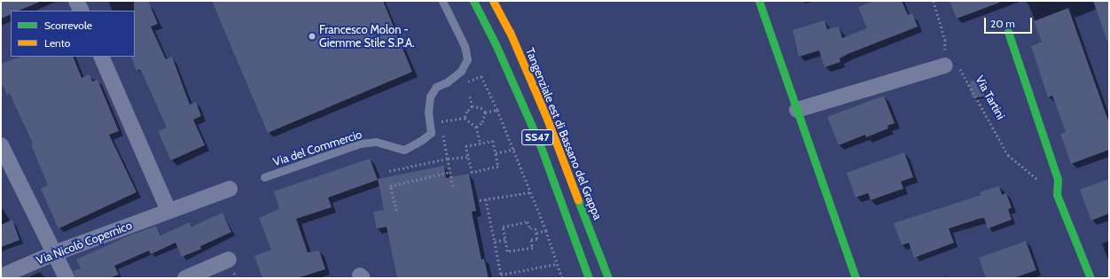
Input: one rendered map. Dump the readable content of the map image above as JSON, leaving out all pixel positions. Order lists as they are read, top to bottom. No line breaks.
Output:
{"streets":{"main road":["Tangenziale est di Bassano del Grappa","SS47"],"street":["Via Nicolò Copernico"],"lane":["Via del Commercio"],"path":["Via Tartini"]},"places":["Francesco Molon - Giemme Stile S.P.A."],"legend":["Scorrevole","Lento"],"scale_bar":"20 m"}
